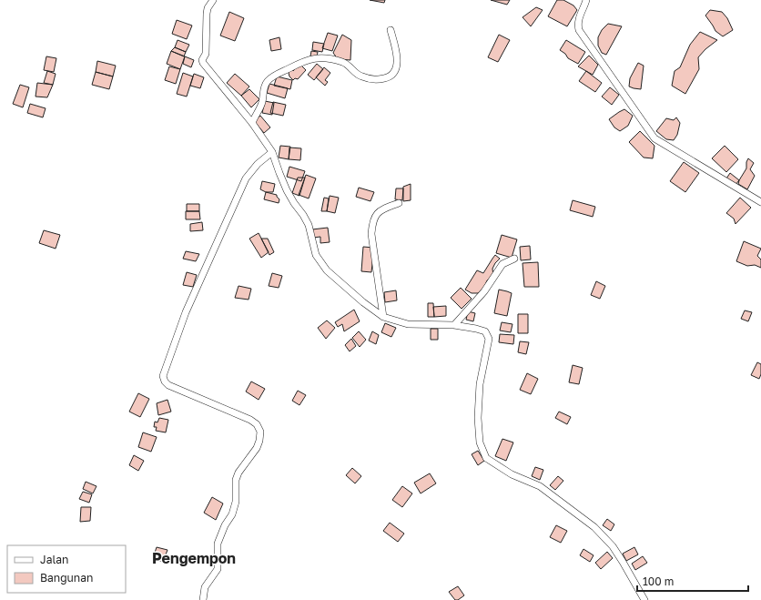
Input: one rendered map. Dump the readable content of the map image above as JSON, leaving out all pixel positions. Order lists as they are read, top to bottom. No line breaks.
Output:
{"districts":["Pengempon"],"legend":["Jalan","Bangunan"],"scale_bar":"100 m"}
